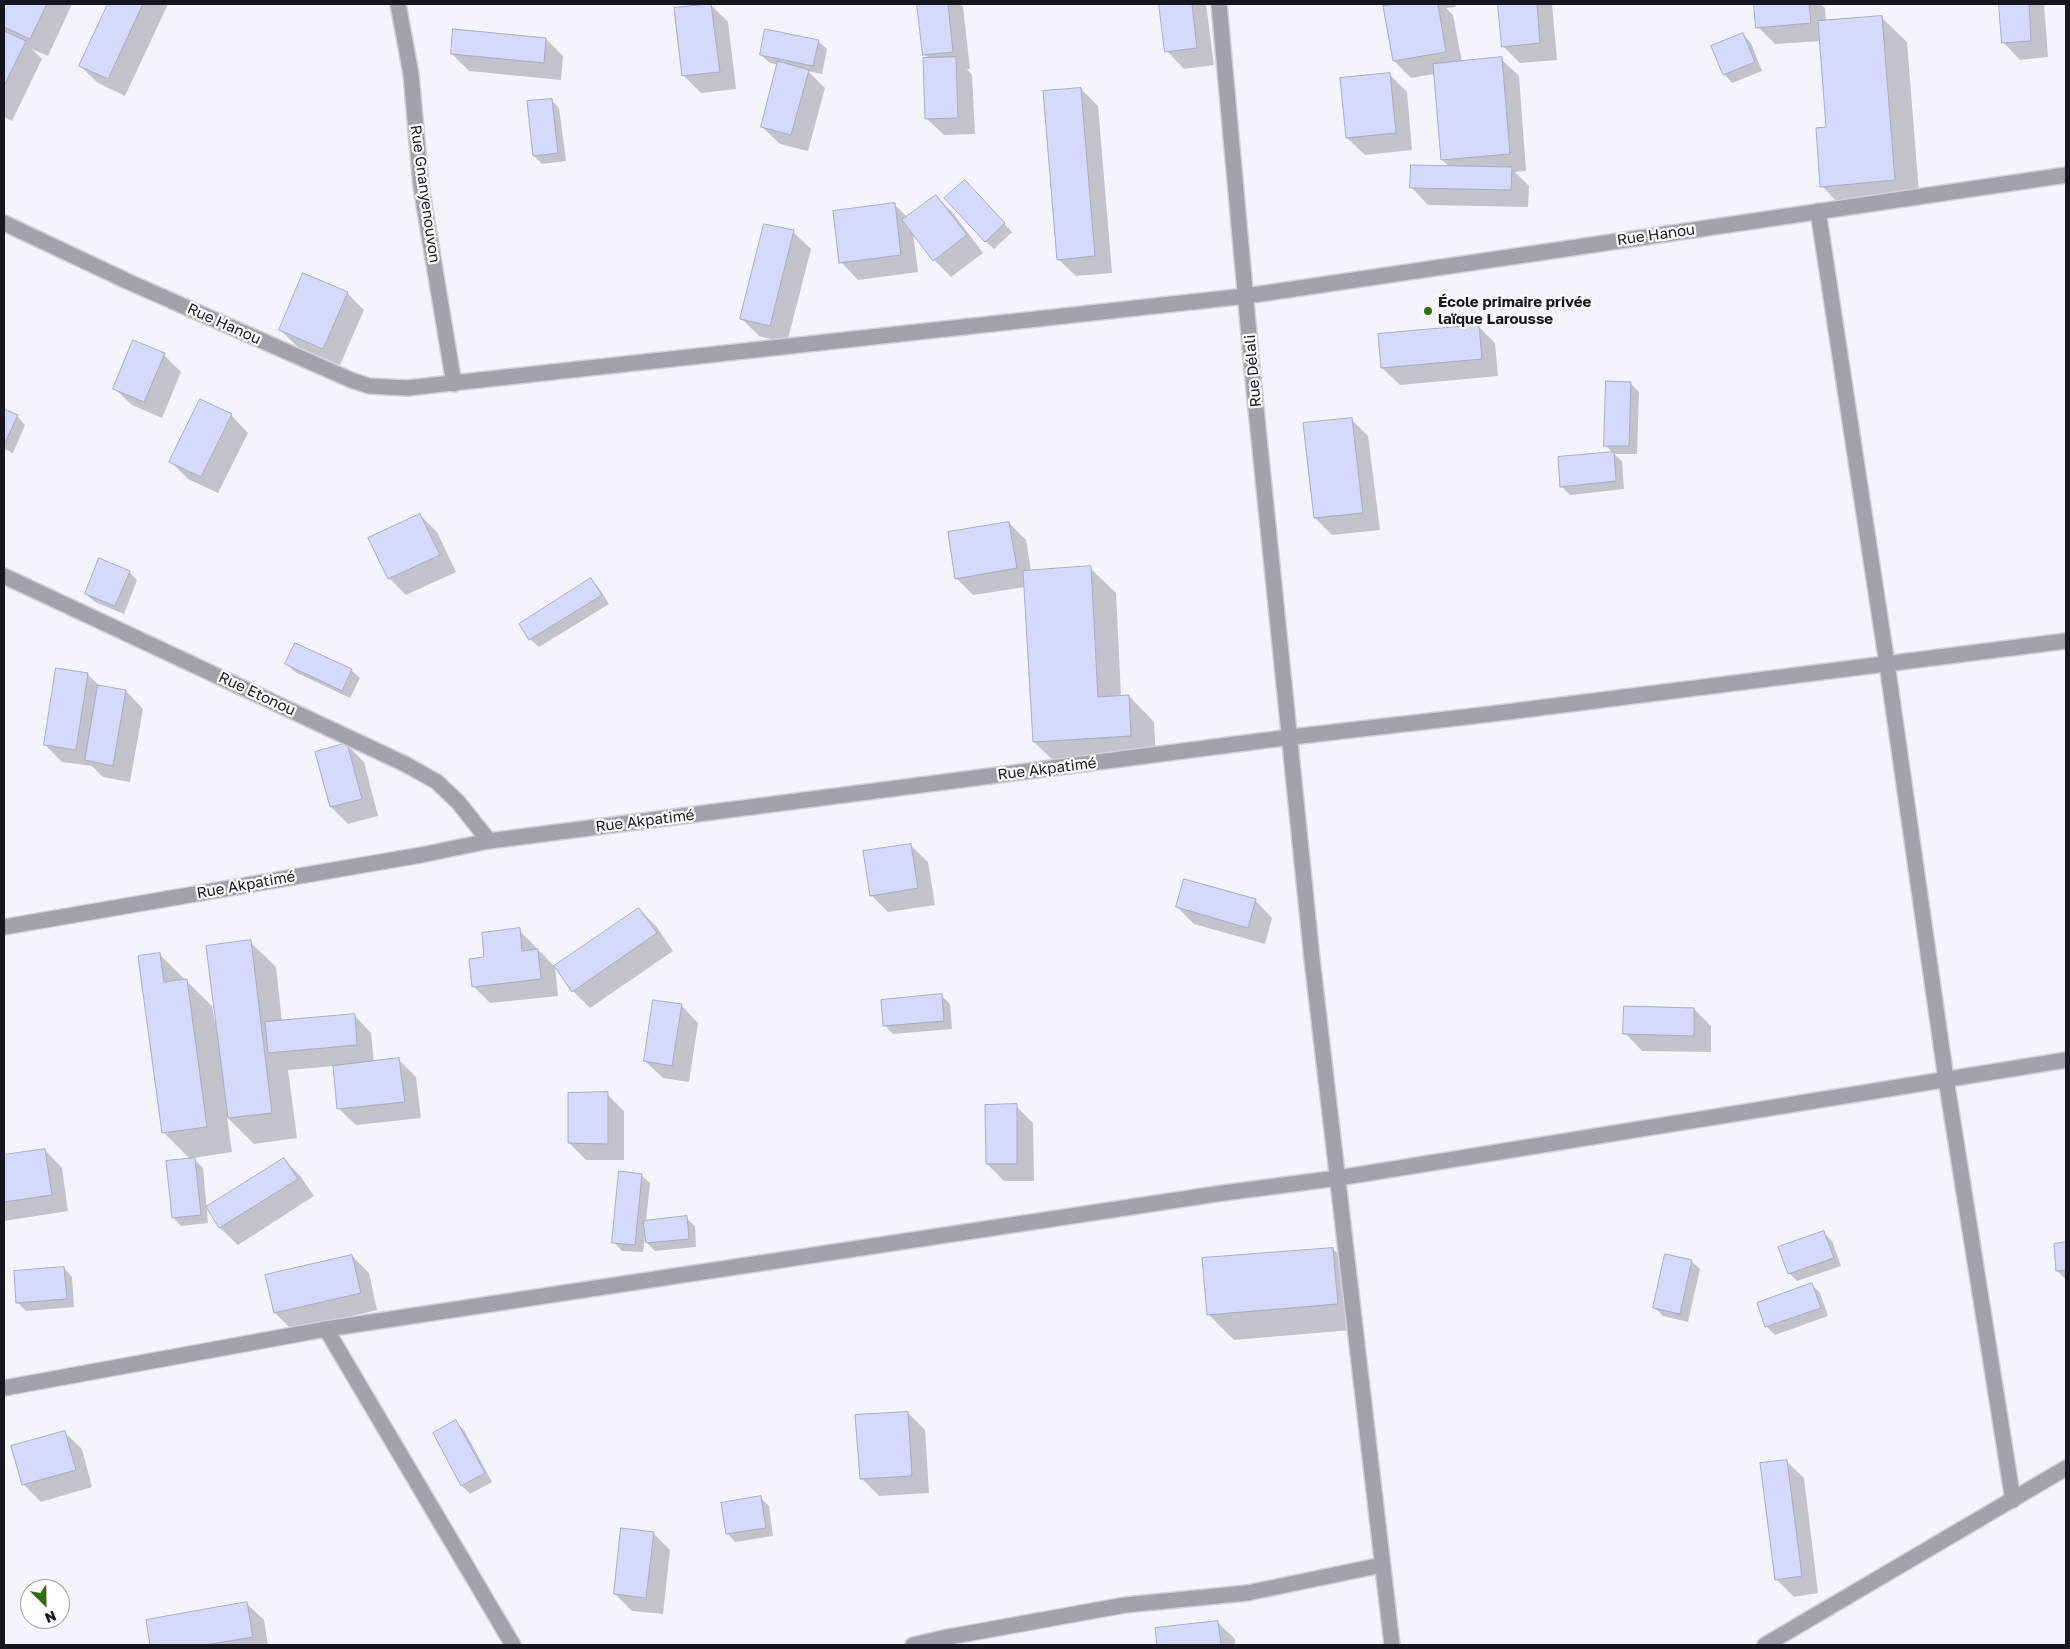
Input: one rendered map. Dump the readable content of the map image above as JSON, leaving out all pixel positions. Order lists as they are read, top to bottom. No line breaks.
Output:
{"streets":{"street":["Rue Gnanyenouvon","Rue Hanou","Rue Délali","Rue Etonou","Rue Akpatimé"]},"crossings":[["Rue Gnanyenouvon","Rue Hanou"],["Rue Hanou","Rue Délali"],["Rue Délali","Rue Akpatimé"],["Rue Etonou","Rue Akpatimé"]],"places":["École primaire privée laïque Larousse"],"north":"bottom right"}
